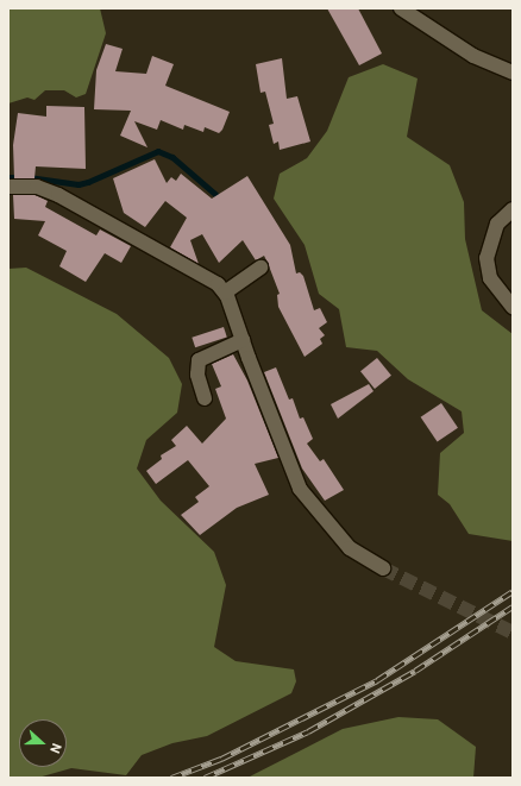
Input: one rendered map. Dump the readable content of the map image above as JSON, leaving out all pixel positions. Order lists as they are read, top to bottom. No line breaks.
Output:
{"north":"right"}
